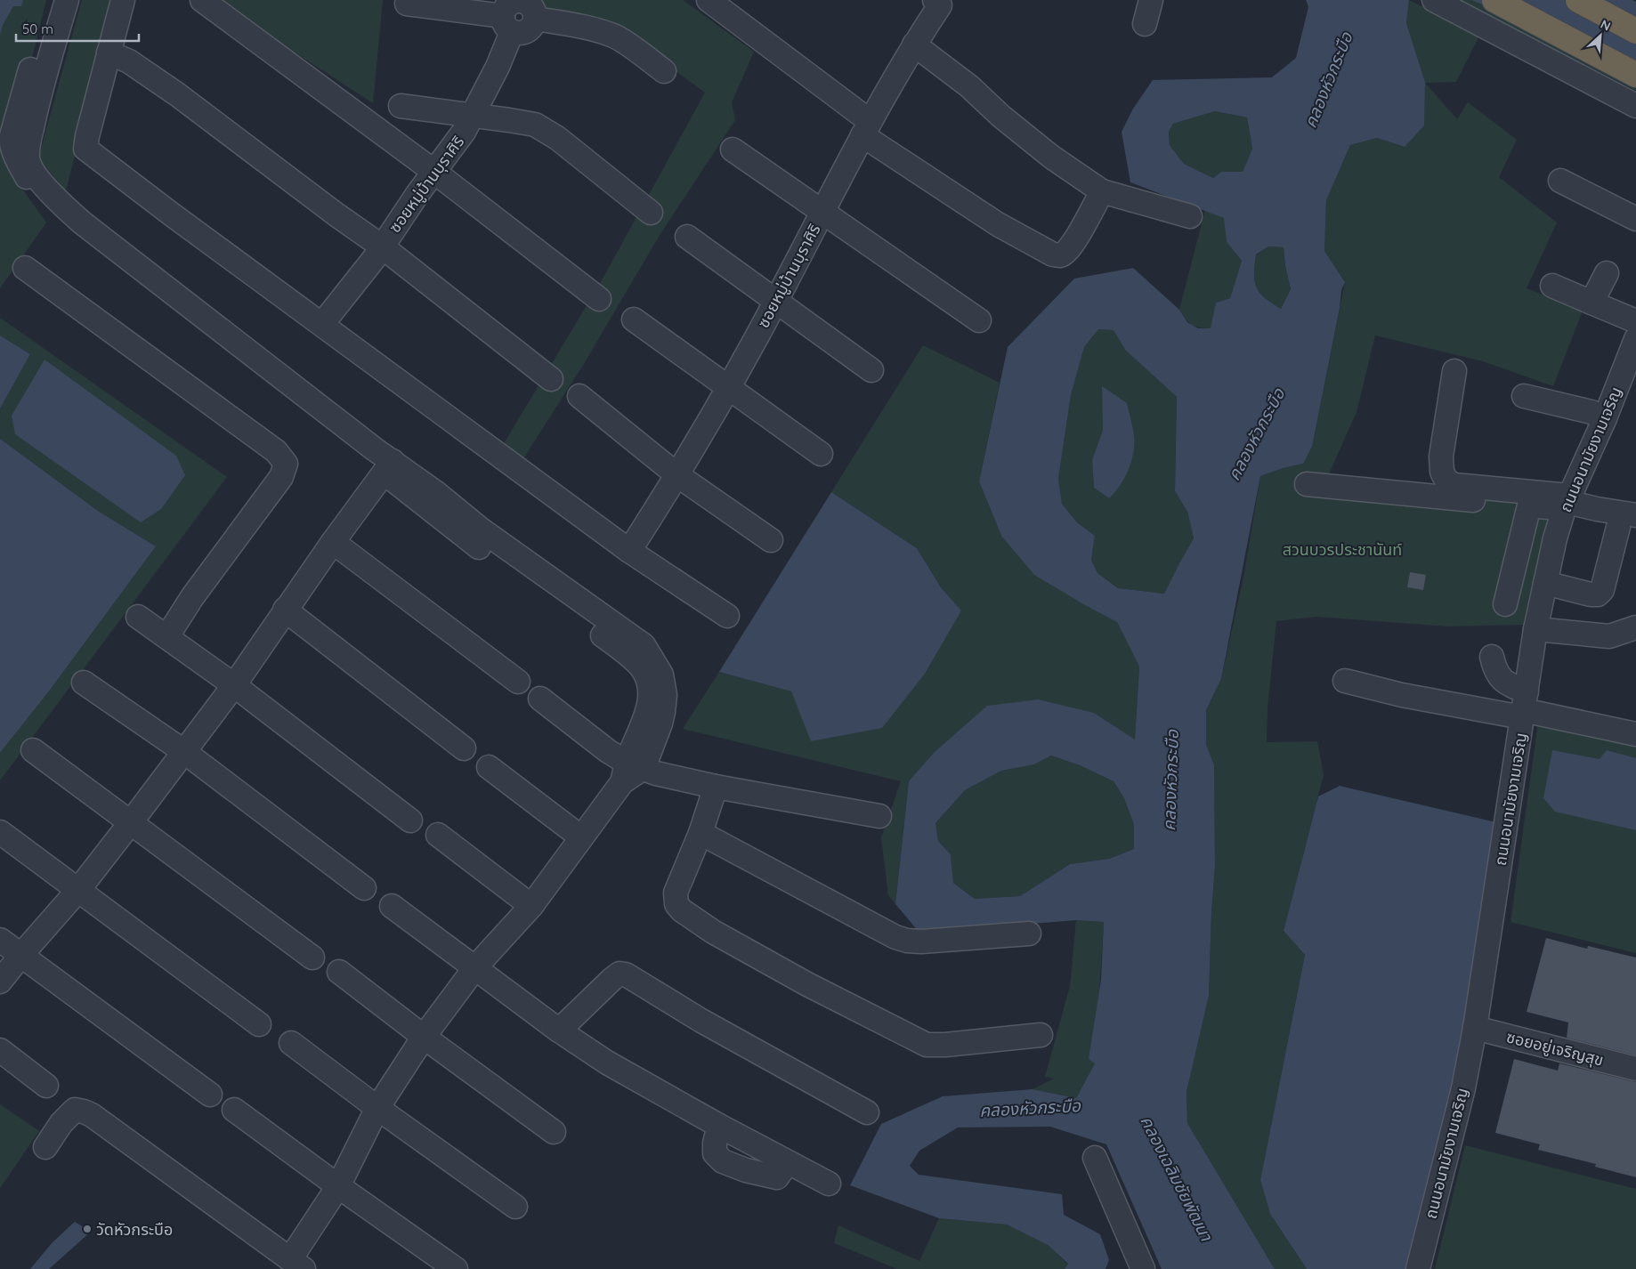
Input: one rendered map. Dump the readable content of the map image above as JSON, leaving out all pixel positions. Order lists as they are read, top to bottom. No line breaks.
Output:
{"streets":{"street":["ซอยหมู่บ้านบุราศิริ","ถนนอนามัยงามเจริญ","ซอยอยู่เจริญสุข"]},"crossings":[["ถนนอนามัยงามเจริญ","ซอยอยู่เจริญสุข"]],"water":["คลองหัวกระบือ","คลองเฉลิมชัยพัฒนา"],"parks":["สวนบวรประชานันท์"],"places":["วัดหัวกระบือ"],"scale_bar":"50 m","north":"top right"}
